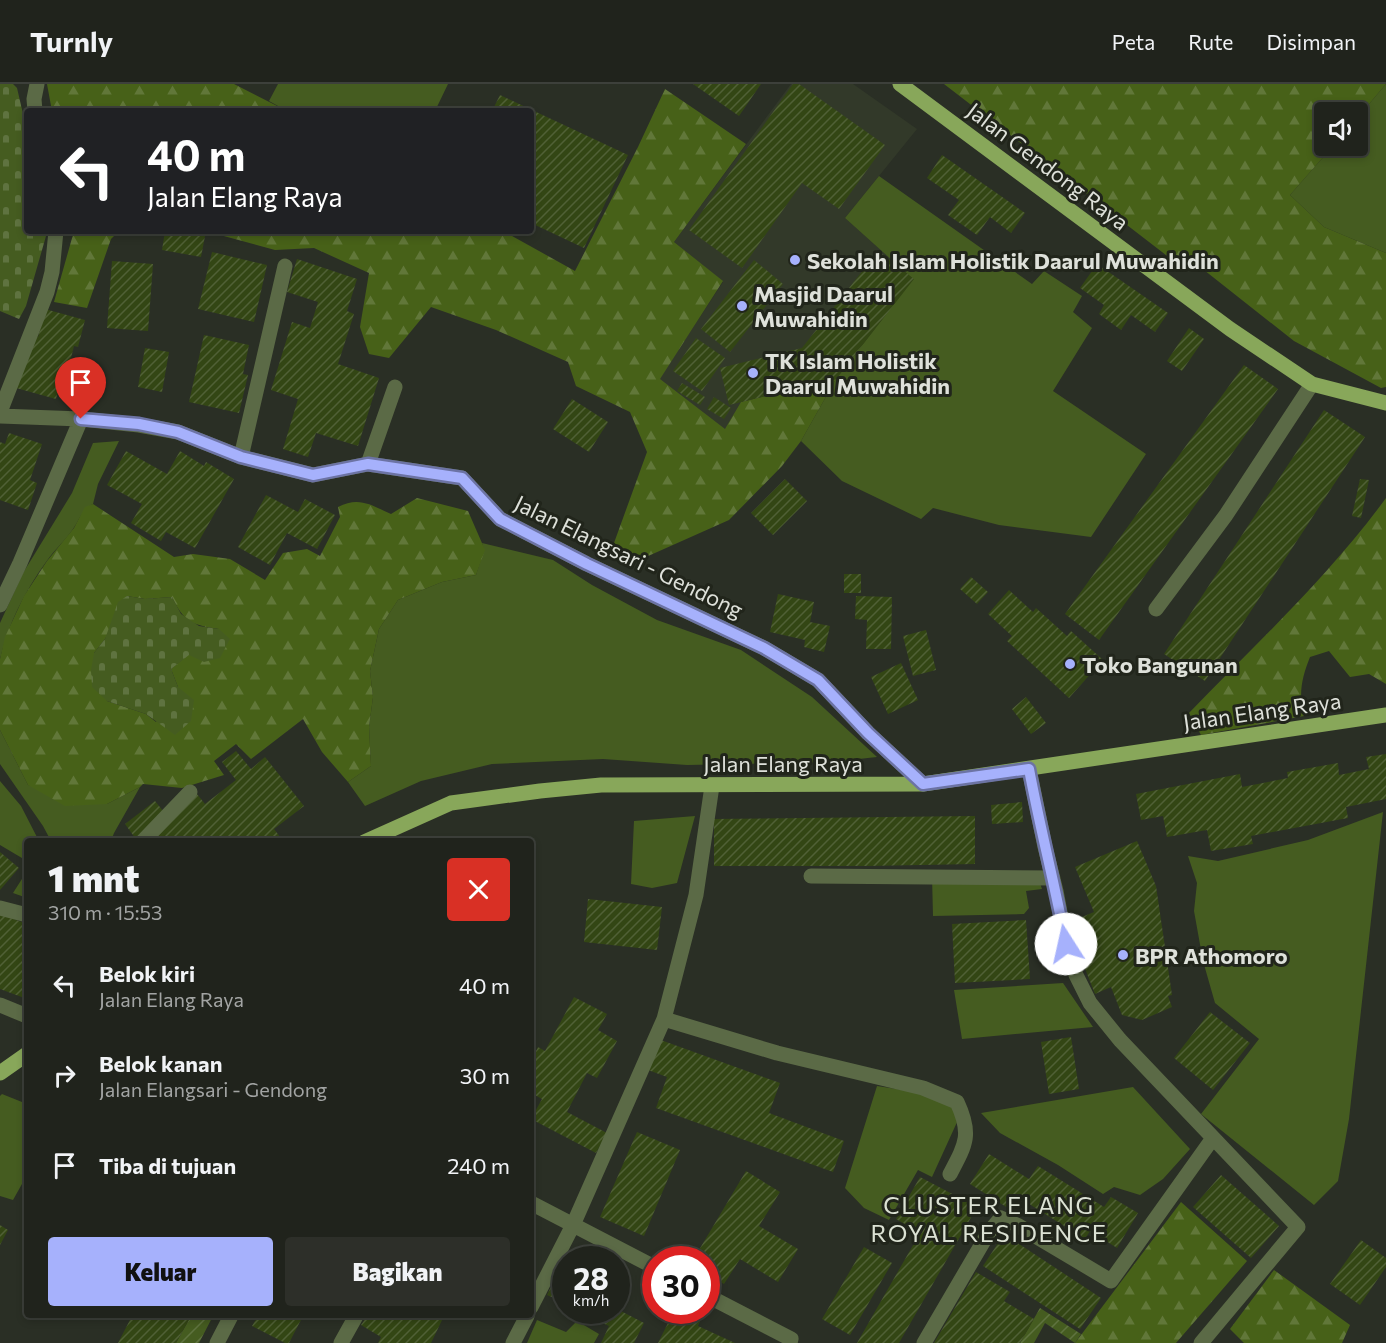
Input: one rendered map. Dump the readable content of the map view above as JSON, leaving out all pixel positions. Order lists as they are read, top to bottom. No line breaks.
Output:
{"streets":{"main road":["Jalan Gendong Raya","Jalan Elang Raya"],"street":["Jalan Elangsari - Gendong"]},"crossings":[["Jalan Elangsari - Gendong","Jalan Elang Raya"]],"districts":["CLUSTER ELANG ROYAL RESIDENCE"],"places":["Sekolah Islam Holistik Daarul Muwahidin","Masjid Daarul Muwahidin","TK Islam Holistik Daarul Muwahidin","Toko Bangunan","BPR Athomoro"],"page":{"header":"Turnly","nav":["Peta","Rute","Disimpan"],"turn":["40 m","Jalan Elang Raya"],"heading":["1 mnt","310 m · 15:53"],"list":[{"name":"Belok kiri","note":"Jalan Elang Raya","value":"40 m"},{"name":"Belok kanan","note":"Jalan Elangsari - Gendong","value":"30 m"},{"name":"Tiba di tujuan","value":"240 m"}],"buttons":["Keluar","Bagikan"],"speed":"28 km/h","limit":"30"}}
